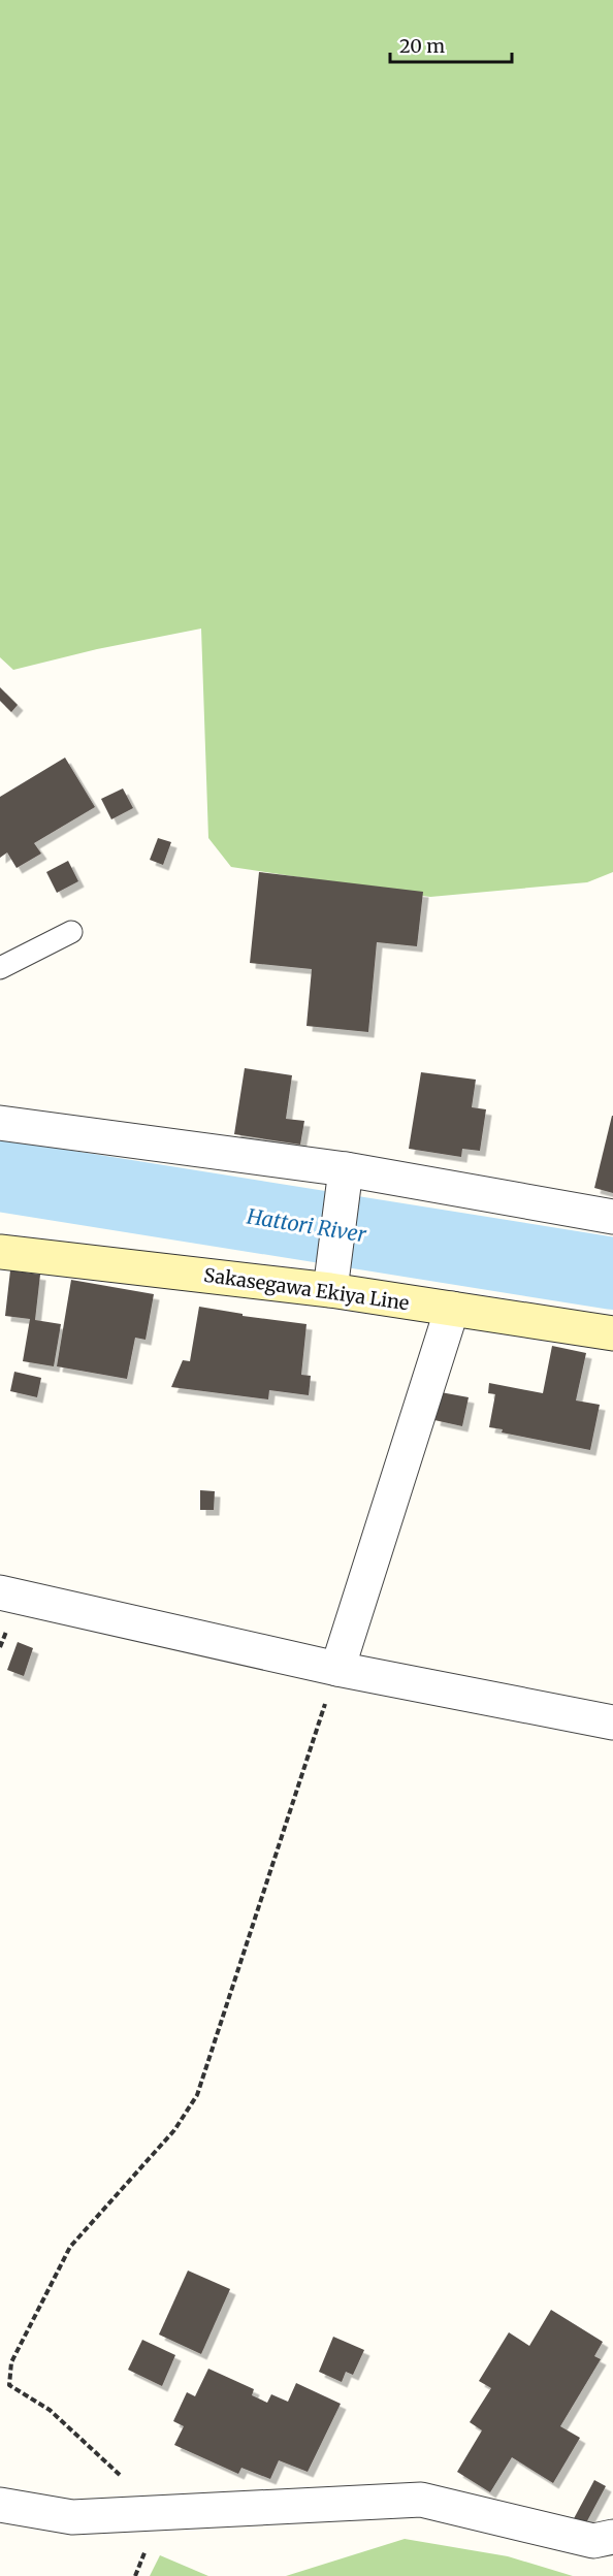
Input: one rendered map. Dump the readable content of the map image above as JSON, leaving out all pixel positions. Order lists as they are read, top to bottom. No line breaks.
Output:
{"streets":{"main road":["Sakasegawa Ekiya Line"]},"water":["Hattori River"],"scale_bar":"20 m"}
